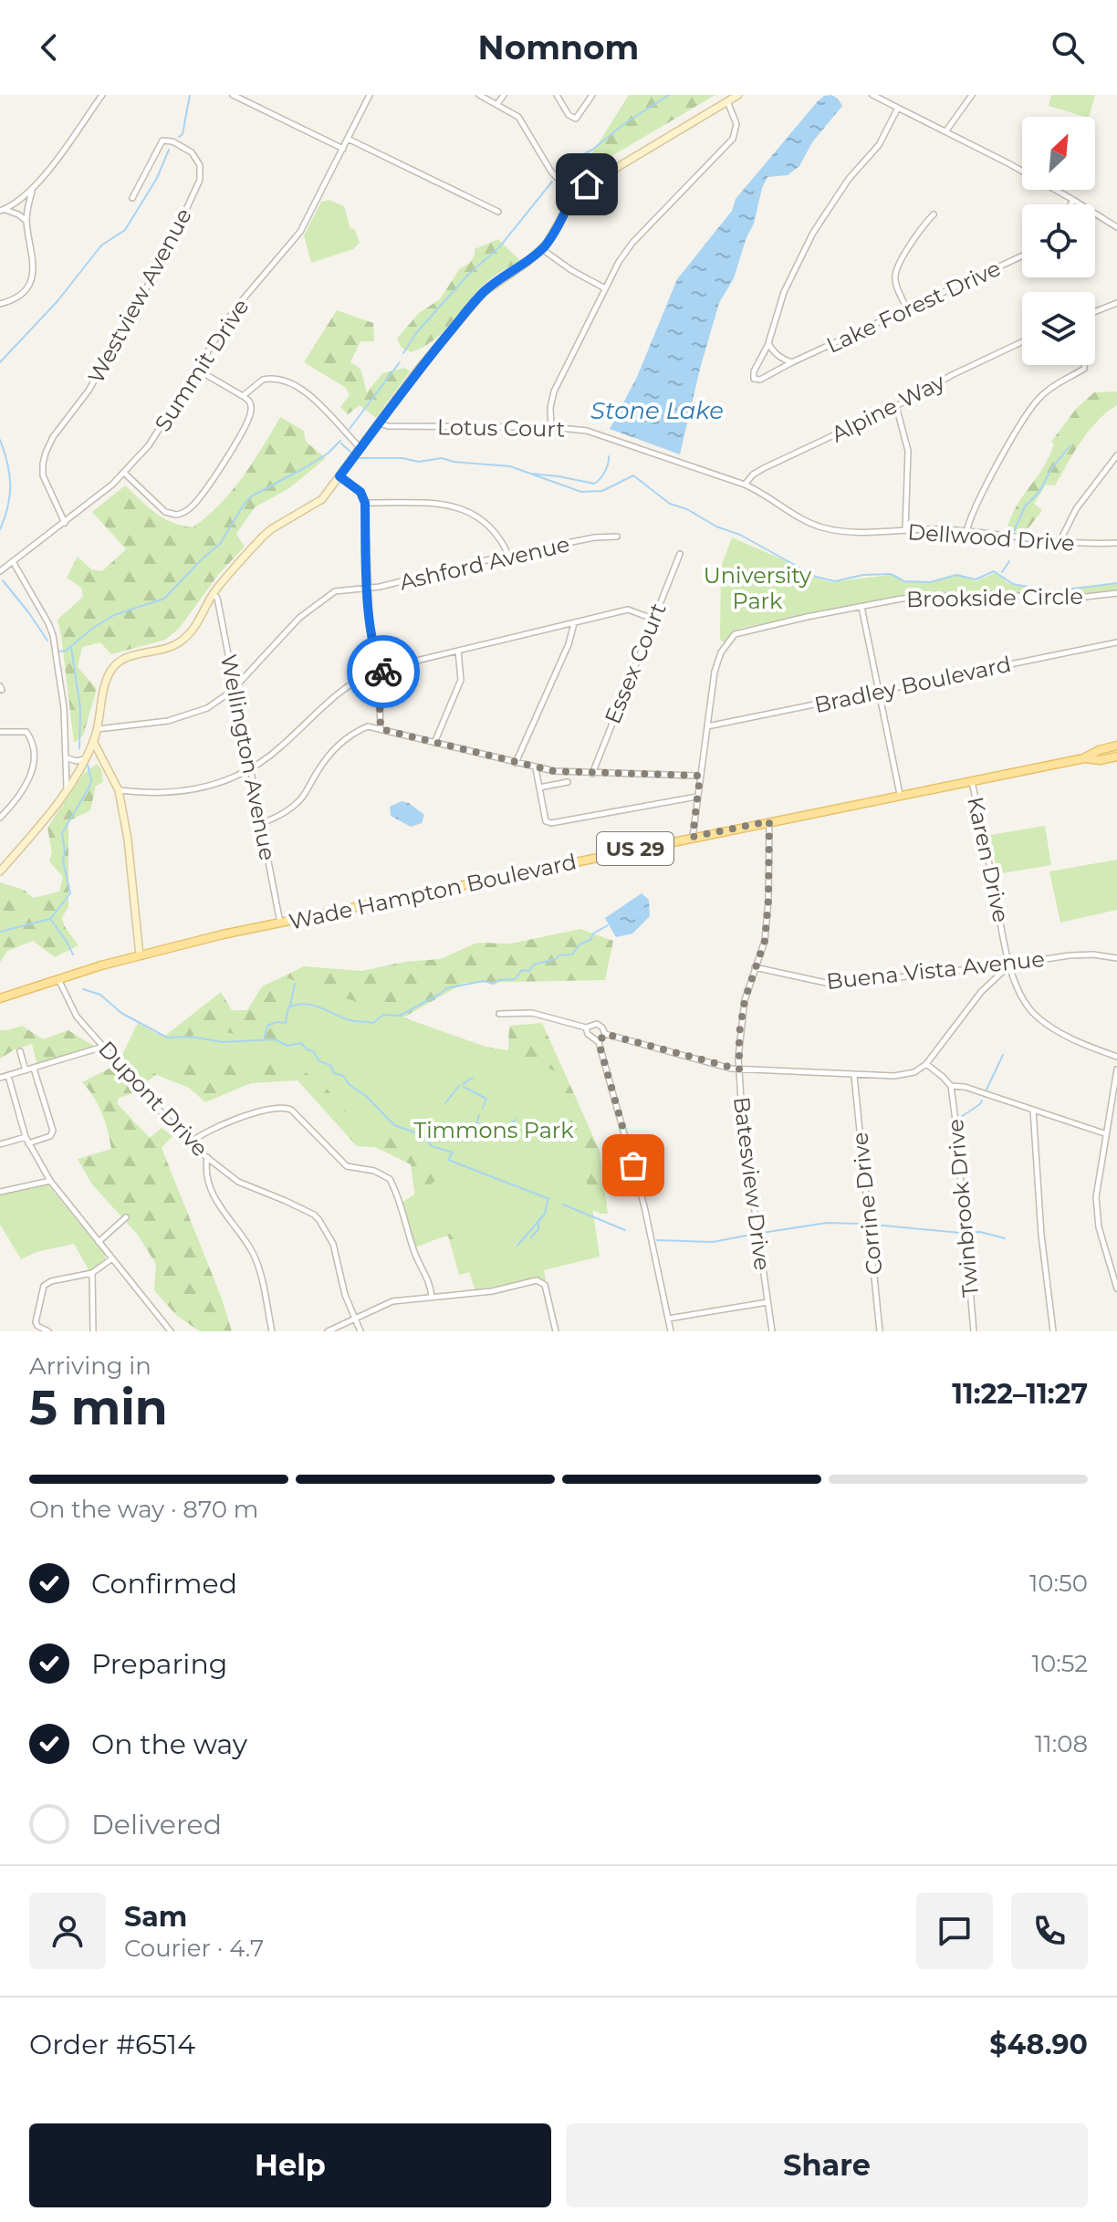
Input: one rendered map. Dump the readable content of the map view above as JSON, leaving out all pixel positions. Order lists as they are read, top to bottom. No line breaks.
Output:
{"streets":{"main road":["US 29","Wade Hampton Boulevard"],"street":["Westview Avenue","Lake Forest Drive","Summit Drive","Alpine Way","Lotus Court","Dellwood Drive","Ashford Avenue","Brookside Circle","Essex Court","Bradley Boulevard","Wellington Avenue","Karen Drive","Buena Vista Avenue","Dupont Drive","Batesview Drive","Corrine Drive","Twinbrook Drive"]},"crossings":[["Westview Avenue","Summit Drive"],["Alpine Way","Lotus Court"],["Alpine Way","Dellwood Drive"],["Lotus Court","Dellwood Drive"],["Ashford Avenue","Wellington Avenue"],["Brookside Circle","Bradley Boulevard"],["Brookside Circle","Wade Hampton Boulevard"],["Wellington Avenue","Wade Hampton Boulevard"],["Karen Drive","Wade Hampton Boulevard"],["Karen Drive","Buena Vista Avenue"],["Wade Hampton Boulevard","Dupont Drive"],["Wade Hampton Boulevard","Batesview Drive"],["Buena Vista Avenue","Batesview Drive"]],"water":["Stone Lake"],"parks":["University Park","Timmons Park"],"north":"top right","page":{"header":"Nomnom","heading":["5 min","Arriving in","11:22–11:27"],"panel":["Sam","Courier · 4.7","Order #6514","$48.90"],"bar":"On the way · 870 m","list":[["Confirmed","10:50"],["Preparing","10:52"],["On the way","11:08"],"Delivered"],"buttons":["Help","Share"]}}
